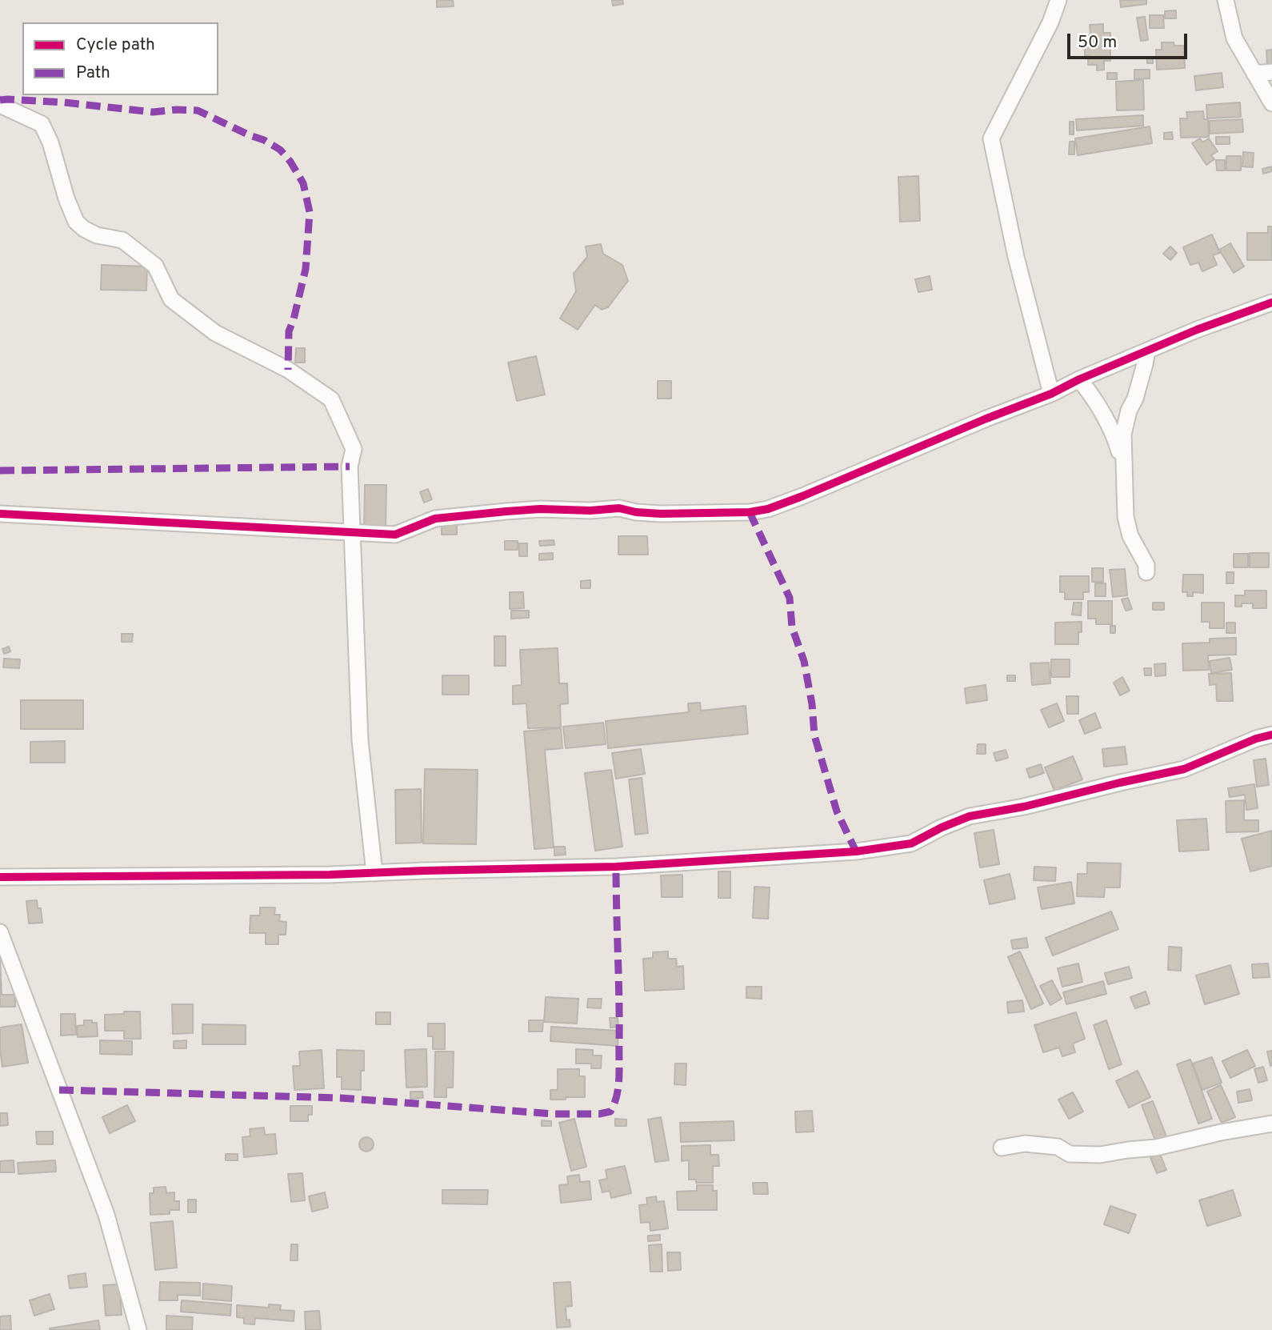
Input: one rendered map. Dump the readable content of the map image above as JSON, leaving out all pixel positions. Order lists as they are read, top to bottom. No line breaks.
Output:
{"legend":["Cycle path","Path"],"scale_bar":"50 m"}
